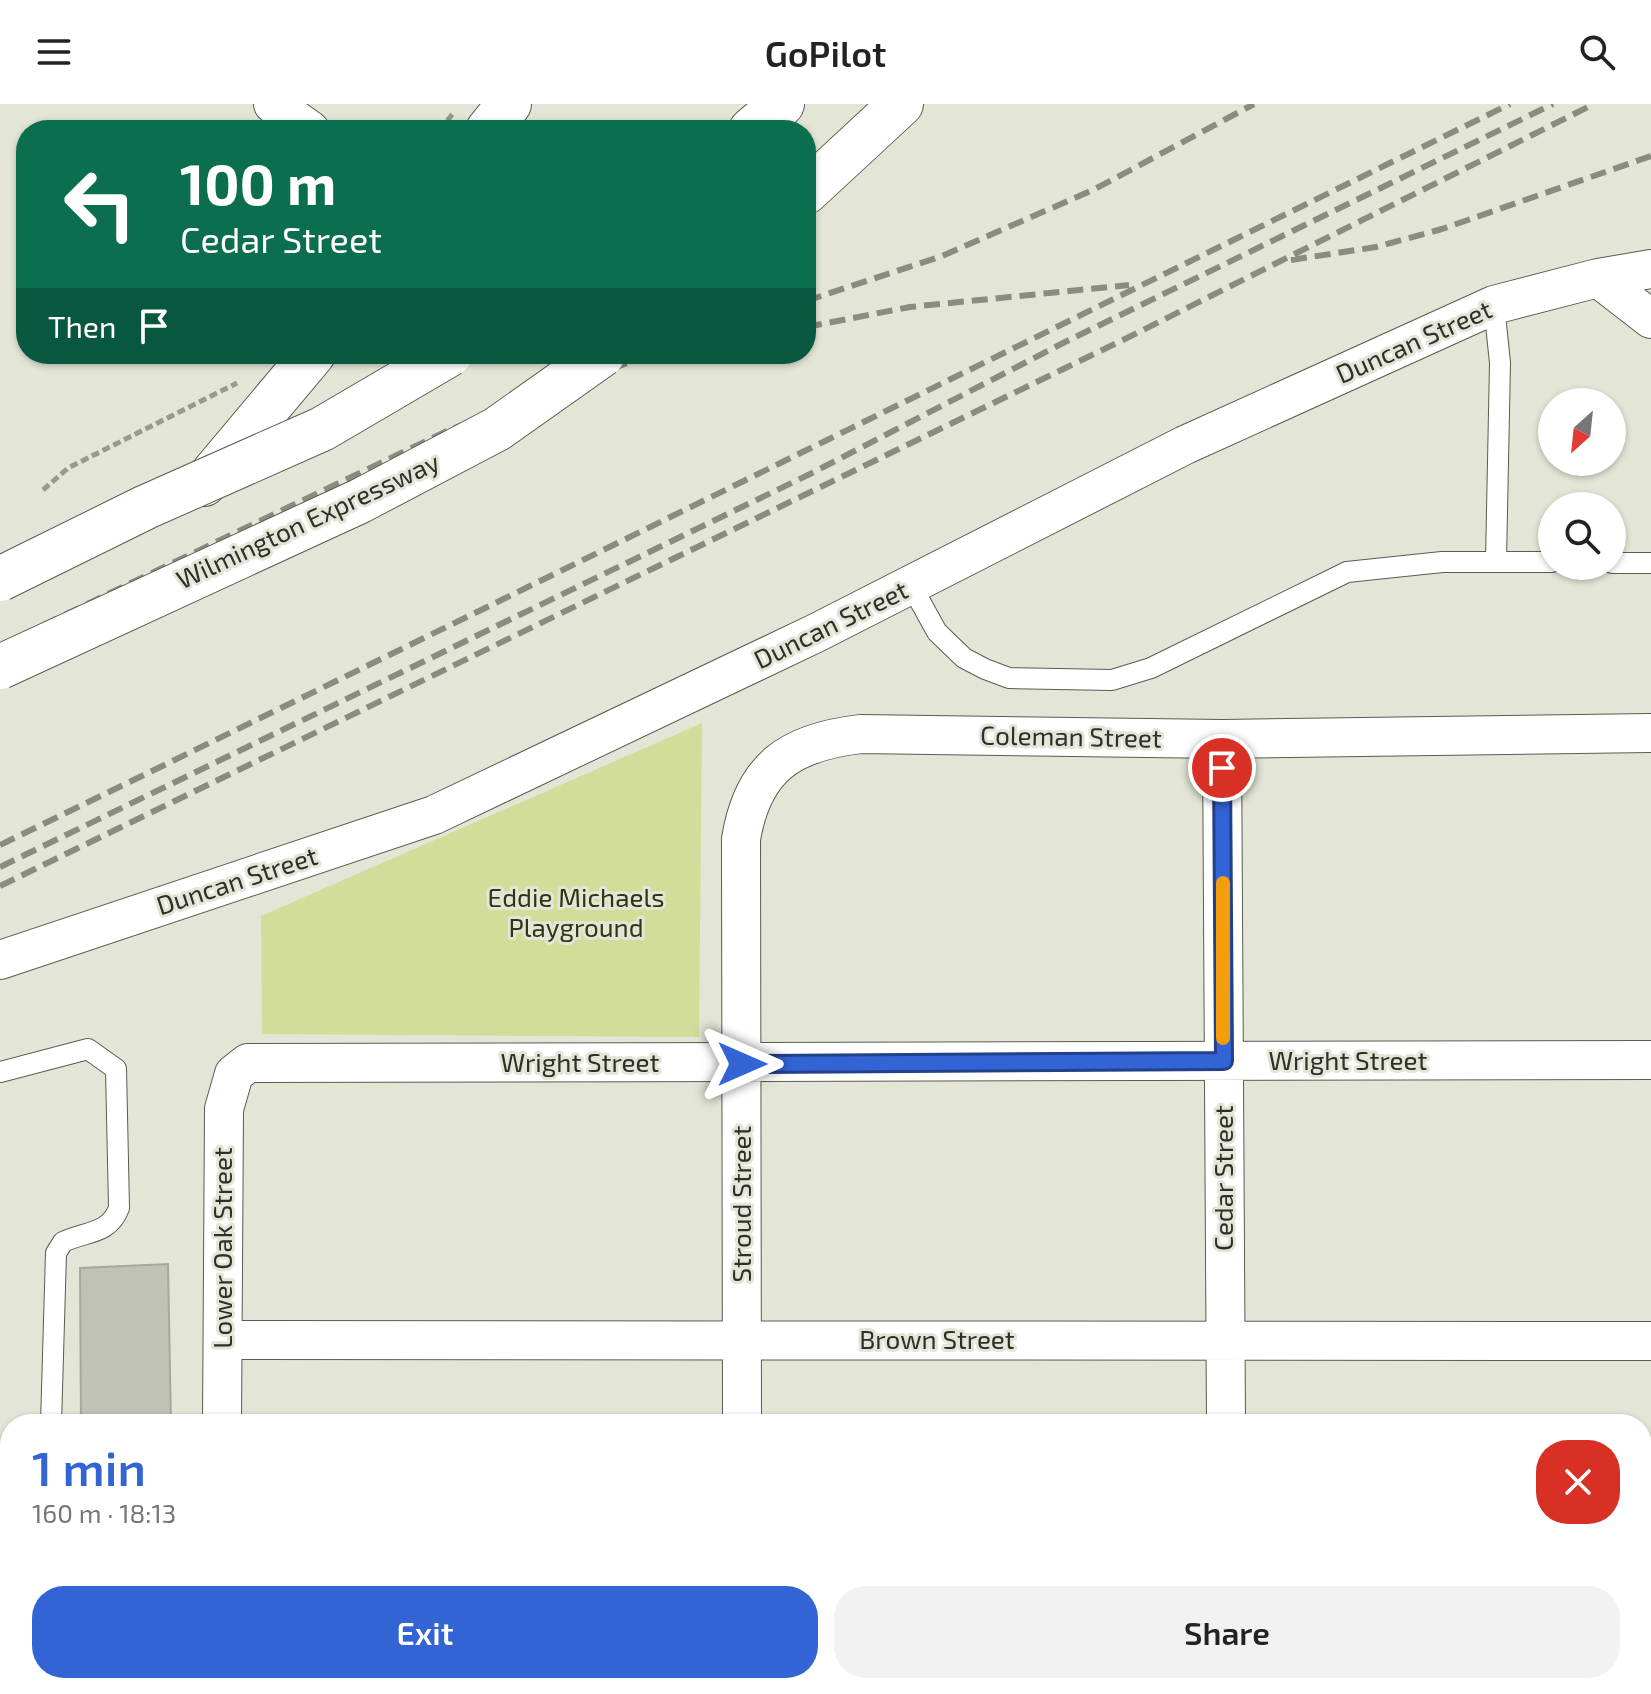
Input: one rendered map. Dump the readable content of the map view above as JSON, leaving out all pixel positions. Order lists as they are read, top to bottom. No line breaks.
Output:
{"streets":{"main road":["Wilmington Expressway"],"street":["Duncan Street","Coleman Street","Wright Street","Cedar Street","Stroud Street","Lower Oak Street","Brown Street"]},"crossings":[["Coleman Street","Cedar Street"],["Coleman Street","Stroud Street"],["Wright Street","Cedar Street"],["Wright Street","Stroud Street"],["Wright Street","Lower Oak Street"],["Cedar Street","Brown Street"],["Stroud Street","Brown Street"],["Lower Oak Street","Brown Street"]],"parks":["Eddie Michaels Playground"],"north":"bottom left","page":{"header":"GoPilot","turn":["100 m","Cedar Street"],"then":"Then","heading":["1 min","160 m · 18:13"],"buttons":["Exit","Share"]}}
